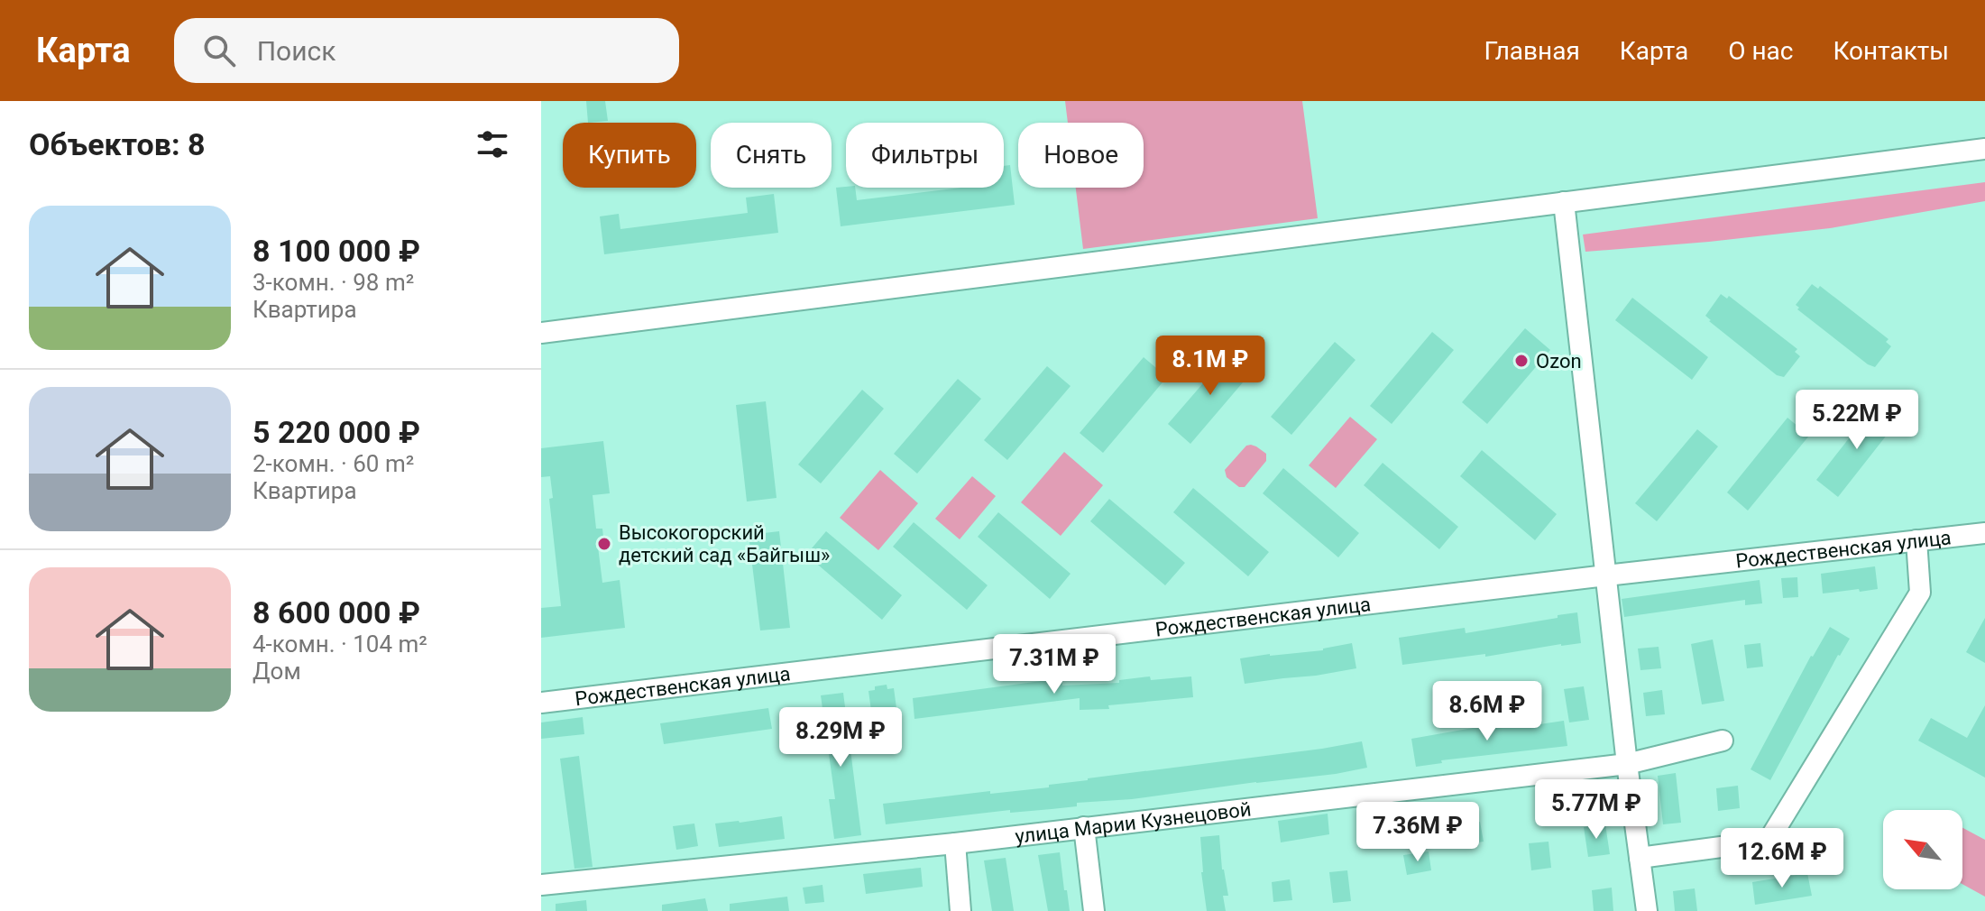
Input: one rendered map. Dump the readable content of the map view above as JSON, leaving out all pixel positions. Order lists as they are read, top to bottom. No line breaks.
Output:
{"streets":{"street":["Рождественская улица","улица Марии Кузнецовой"]},"places":["Ozon","Высокогорский детский сад «Байгыш»"],"north":"top left","page":{"header":"Карта","search":"Поиск","nav":["Главная","Карта","О нас","Контакты"],"heading":"Объектов: 8","chip":["Купить","Снять","Фильтры","Новое"],"list":[{"name":"8 100 000 ₽","note":"3-комн. · 98 m² · Квартира"},{"name":"5 220 000 ₽","note":"2-комн. · 60 m² · Квартира"},{"name":"8 600 000 ₽","note":"4-комн. · 104 m² · Дом"}],"price":["8.1M ₽","5.22M ₽","7.31M ₽","8.6M ₽","8.29M ₽","5.77M ₽","7.36M ₽","12.6M ₽"]}}
